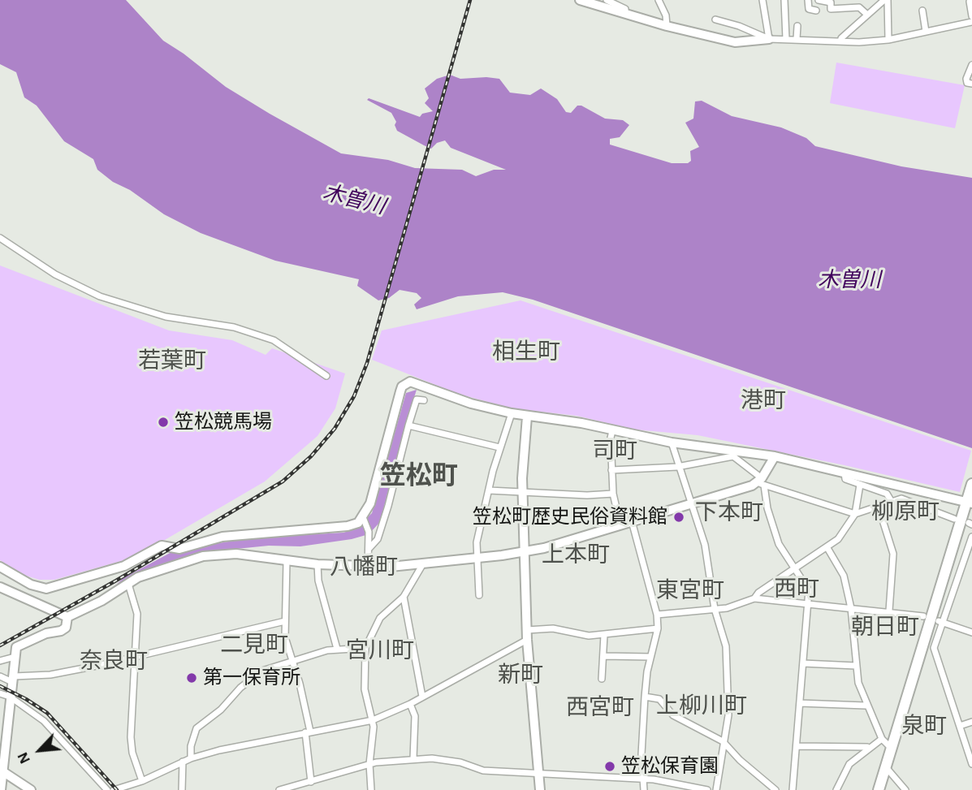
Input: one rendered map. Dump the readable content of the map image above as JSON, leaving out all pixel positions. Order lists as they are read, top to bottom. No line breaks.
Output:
{"districts":["相生町","若葉町","港町","司町","笠松町","柳原町","下本町","上本町","八幡町","西町","東宮町","朝日町","二見町","宮川町","奈良町","新町","上柳川町","西宮町","泉町"],"water":["木曽川"],"places":["笠松競馬場","笠松町歴史民俗資料館","第一保育所","笠松保育園"],"north":"bottom left"}
